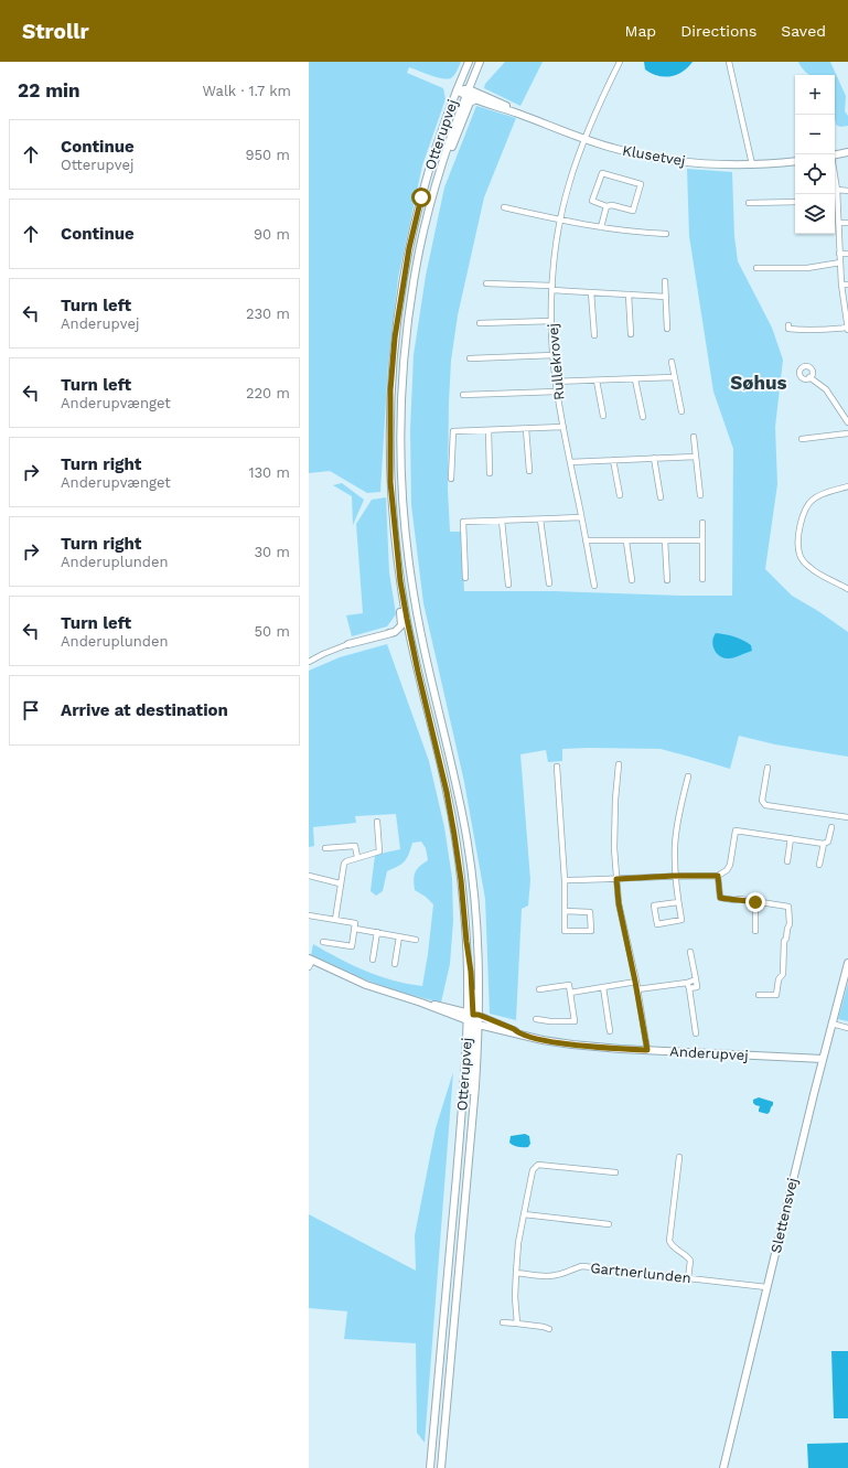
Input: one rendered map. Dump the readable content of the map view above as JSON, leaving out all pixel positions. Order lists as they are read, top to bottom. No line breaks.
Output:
{"streets":{"main road":["Otterupvej","Klusetvej","Anderupvej","Slettensvej"],"street":["Rullekrovej","Gartnerlunden"]},"crossings":[["Otterupvej","Klusetvej"],["Otterupvej","Anderupvej"],["Klusetvej","Rullekrovej"],["Anderupvej","Slettensvej"],["Slettensvej","Gartnerlunden"]],"districts":["Søhus"],"page":{"header":"Strollr","nav":["Map","Directions","Saved"],"heading":["22 min","Walk · 1.7 km"],"map_buttons":["+","−"],"list":[["Continue","Otterupvej","950 m"],["Continue","90 m"],["Turn left","Anderupvej","230 m"],["Turn left","Anderupvænget","220 m"],["Turn right","Anderupvænget","130 m"],["Turn right","Anderuplunden","30 m"],["Turn left","Anderuplunden","50 m"],"Arrive at destination"]}}
